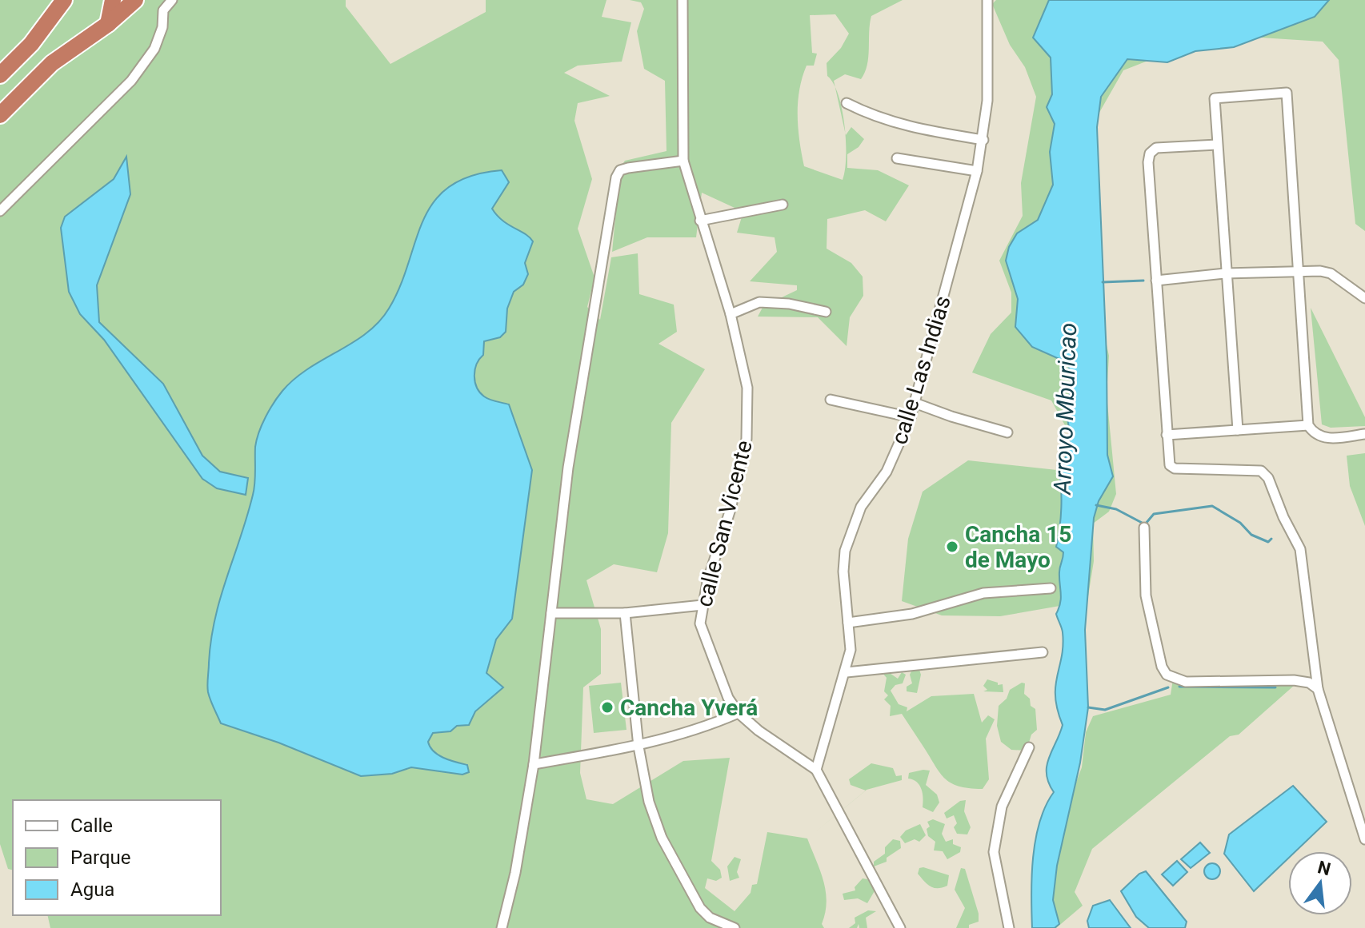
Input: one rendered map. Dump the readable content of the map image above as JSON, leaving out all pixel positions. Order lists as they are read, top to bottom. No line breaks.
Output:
{"streets":{"street":["calle Las Indias","calle San Vicente"]},"crossings":[["calle Las Indias","calle San Vicente"]],"water":["Arroyo Mburicao"],"places":["Cancha 15 de Mayo","Cancha Yverá"],"legend":["Calle","Parque","Agua"],"north":"top"}
